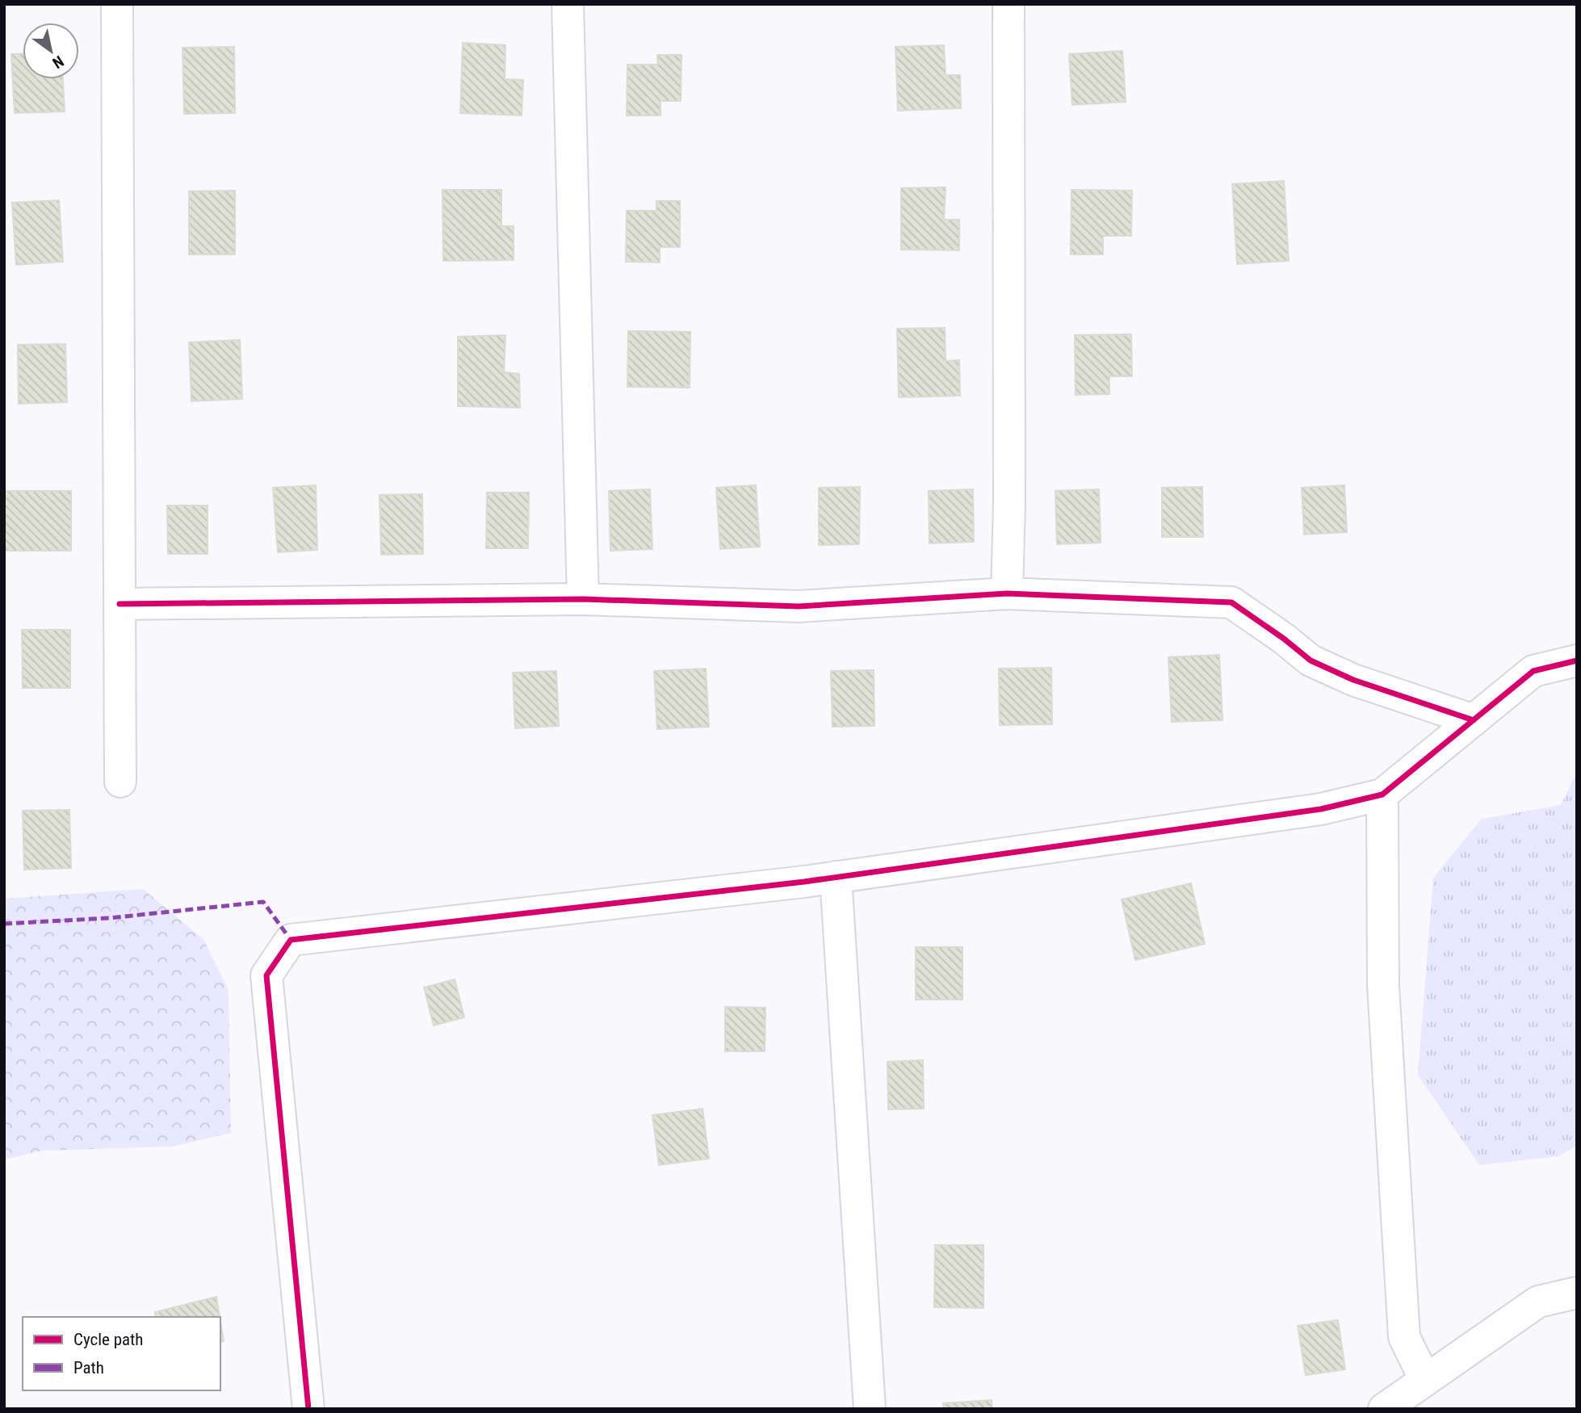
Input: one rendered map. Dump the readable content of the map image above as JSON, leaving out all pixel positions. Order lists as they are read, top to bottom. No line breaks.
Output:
{"legend":["Cycle path","Path"],"north":"bottom right"}
